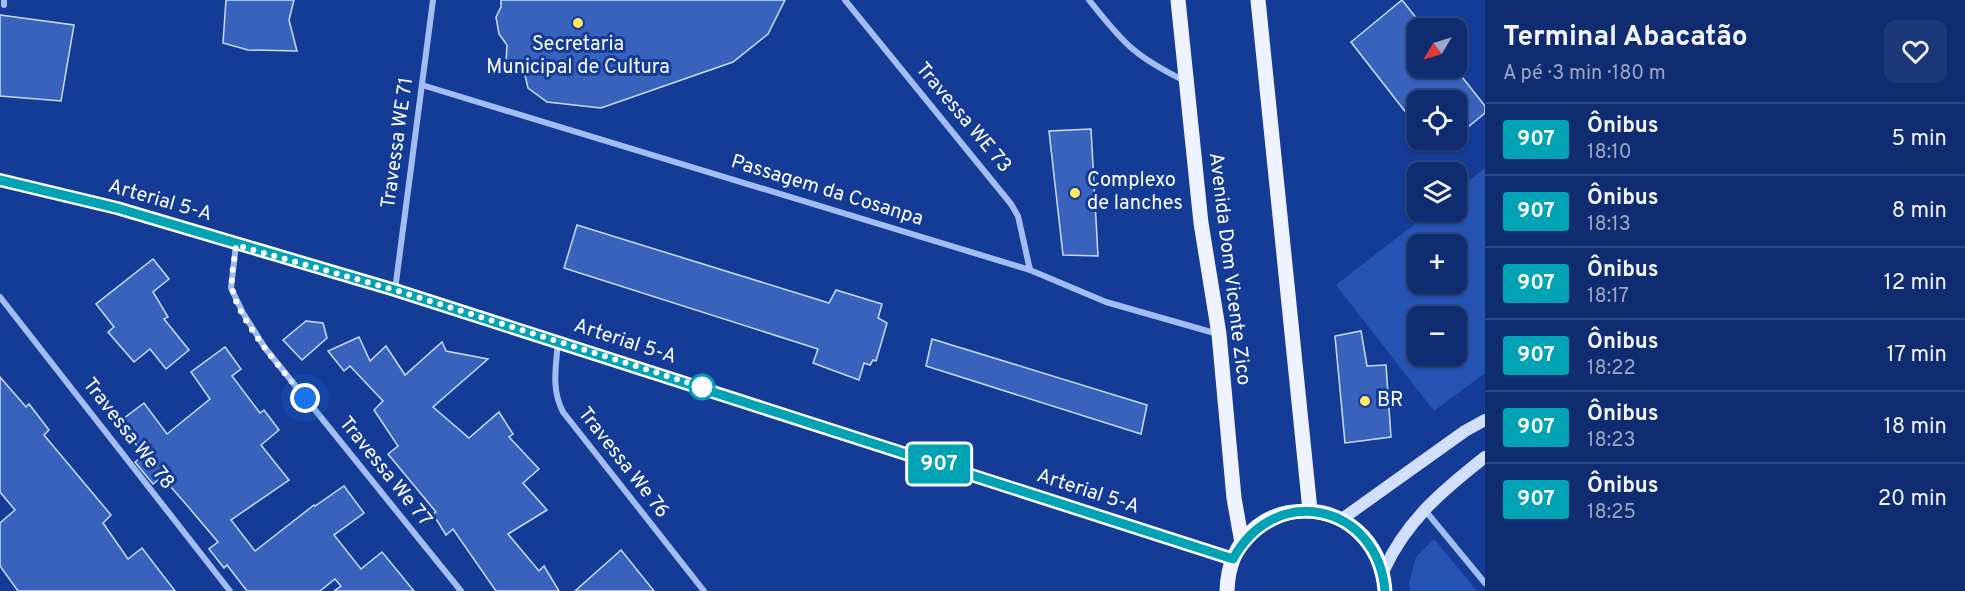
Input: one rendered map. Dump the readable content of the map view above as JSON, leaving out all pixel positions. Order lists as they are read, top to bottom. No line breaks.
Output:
{"streets":{"main road":["Arterial 5-A","Avenida Dom Vicente Zico"],"street":["Travessa WE 73","Travessa WE 71","Passagem da Cosanpa","Travessa We 78","Travessa We 76","Travessa We 77"]},"crossings":[["Travessa WE 73","Passagem da Cosanpa"],["Travessa WE 71","Passagem da Cosanpa"],["Travessa WE 71","Arterial 5-A"],["Passagem da Cosanpa","Avenida Dom Vicente Zico"],["Arterial 5-A","Travessa We 76"],["Arterial 5-A","Travessa We 77"]],"places":["Secretaria Municipal de Cultura","Complexo de lanches","BR"],"lines":["bus line 907"],"north":"bottom left","page":{"on_map":"907","heading":["Terminal Abacatão","A pé · 3 min · 180 m"],"map_buttons":["+","−"],"list":[{"mark":"907","name":"Ônibus","note":"18:10","value":"5 min"},{"mark":"907","name":"Ônibus","note":"18:13","value":"8 min"},{"mark":"907","name":"Ônibus","note":"18:17","value":"12 min"},{"mark":"907","name":"Ônibus","note":"18:22","value":"17 min"},{"mark":"907","name":"Ônibus","note":"18:23","value":"18 min"},{"mark":"907","name":"Ônibus","note":"18:25","value":"20 min"}]}}
